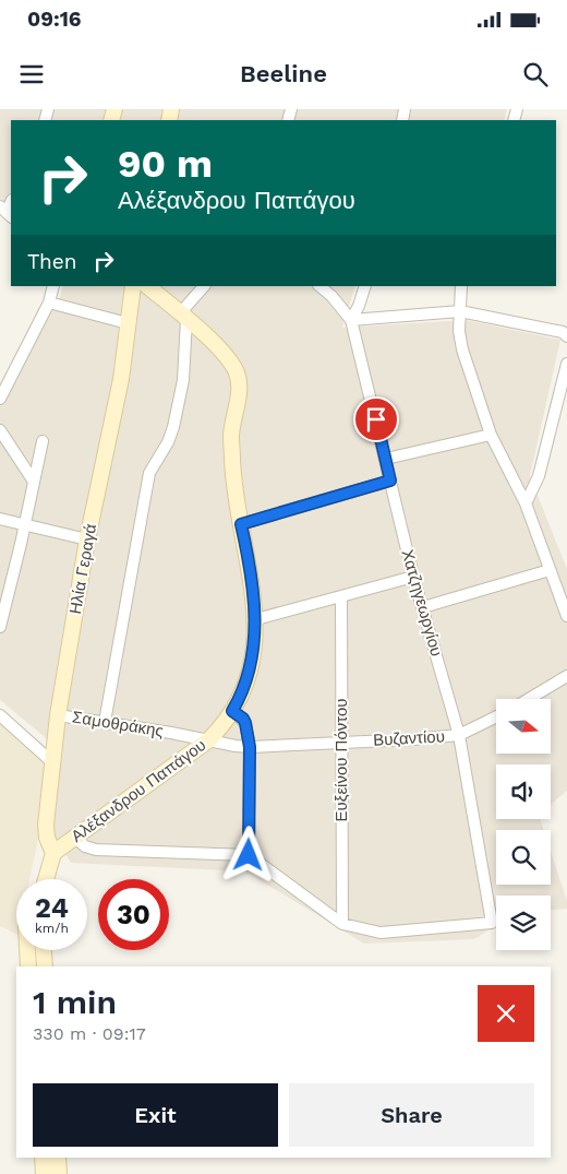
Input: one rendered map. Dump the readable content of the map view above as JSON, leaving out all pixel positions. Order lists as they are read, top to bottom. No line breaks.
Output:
{"streets":{"street":["Ηλία Γεραγά","Χατζηγεωργίου","Σαμοθράκης","Βυζαντίου","Ευξείνου Πόντου","Αλέξανδρου Παπάγου"]},"crossings":[["Ηλία Γεραγά","Σαμοθράκης"],["Ηλία Γεραγά","Αλέξανδρου Παπάγου"],["Χατζηγεωργίου","Βυζαντίου"],["Χατζηγεωργίου","Ευξείνου Πόντου"],["Σαμοθράκης","Βυζαντίου"],["Σαμοθράκης","Αλέξανδρου Παπάγου"],["Βυζαντίου","Ευξείνου Πόντου"],["Βυζαντίου","Αλέξανδρου Παπάγου"]],"north":"right","page":{"status":"09:16","header":"Beeline","turn":["90 m","Αλέξανδρου Παπάγου"],"then":"Then","speed":"24 km/h","limit":"30","heading":["1 min","330 m · 09:17"],"buttons":["Exit","Share"]}}
